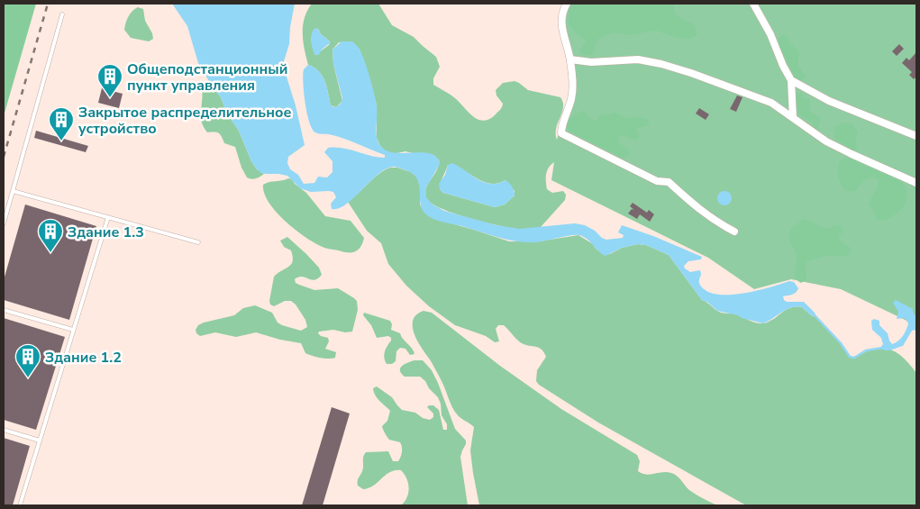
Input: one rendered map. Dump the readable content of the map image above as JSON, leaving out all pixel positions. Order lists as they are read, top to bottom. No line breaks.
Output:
{"places":{"building":["Общеподстанционный пункт управления","Закрытое распределительное устройство","Здание 1.3","Здание 1.2"]}}
